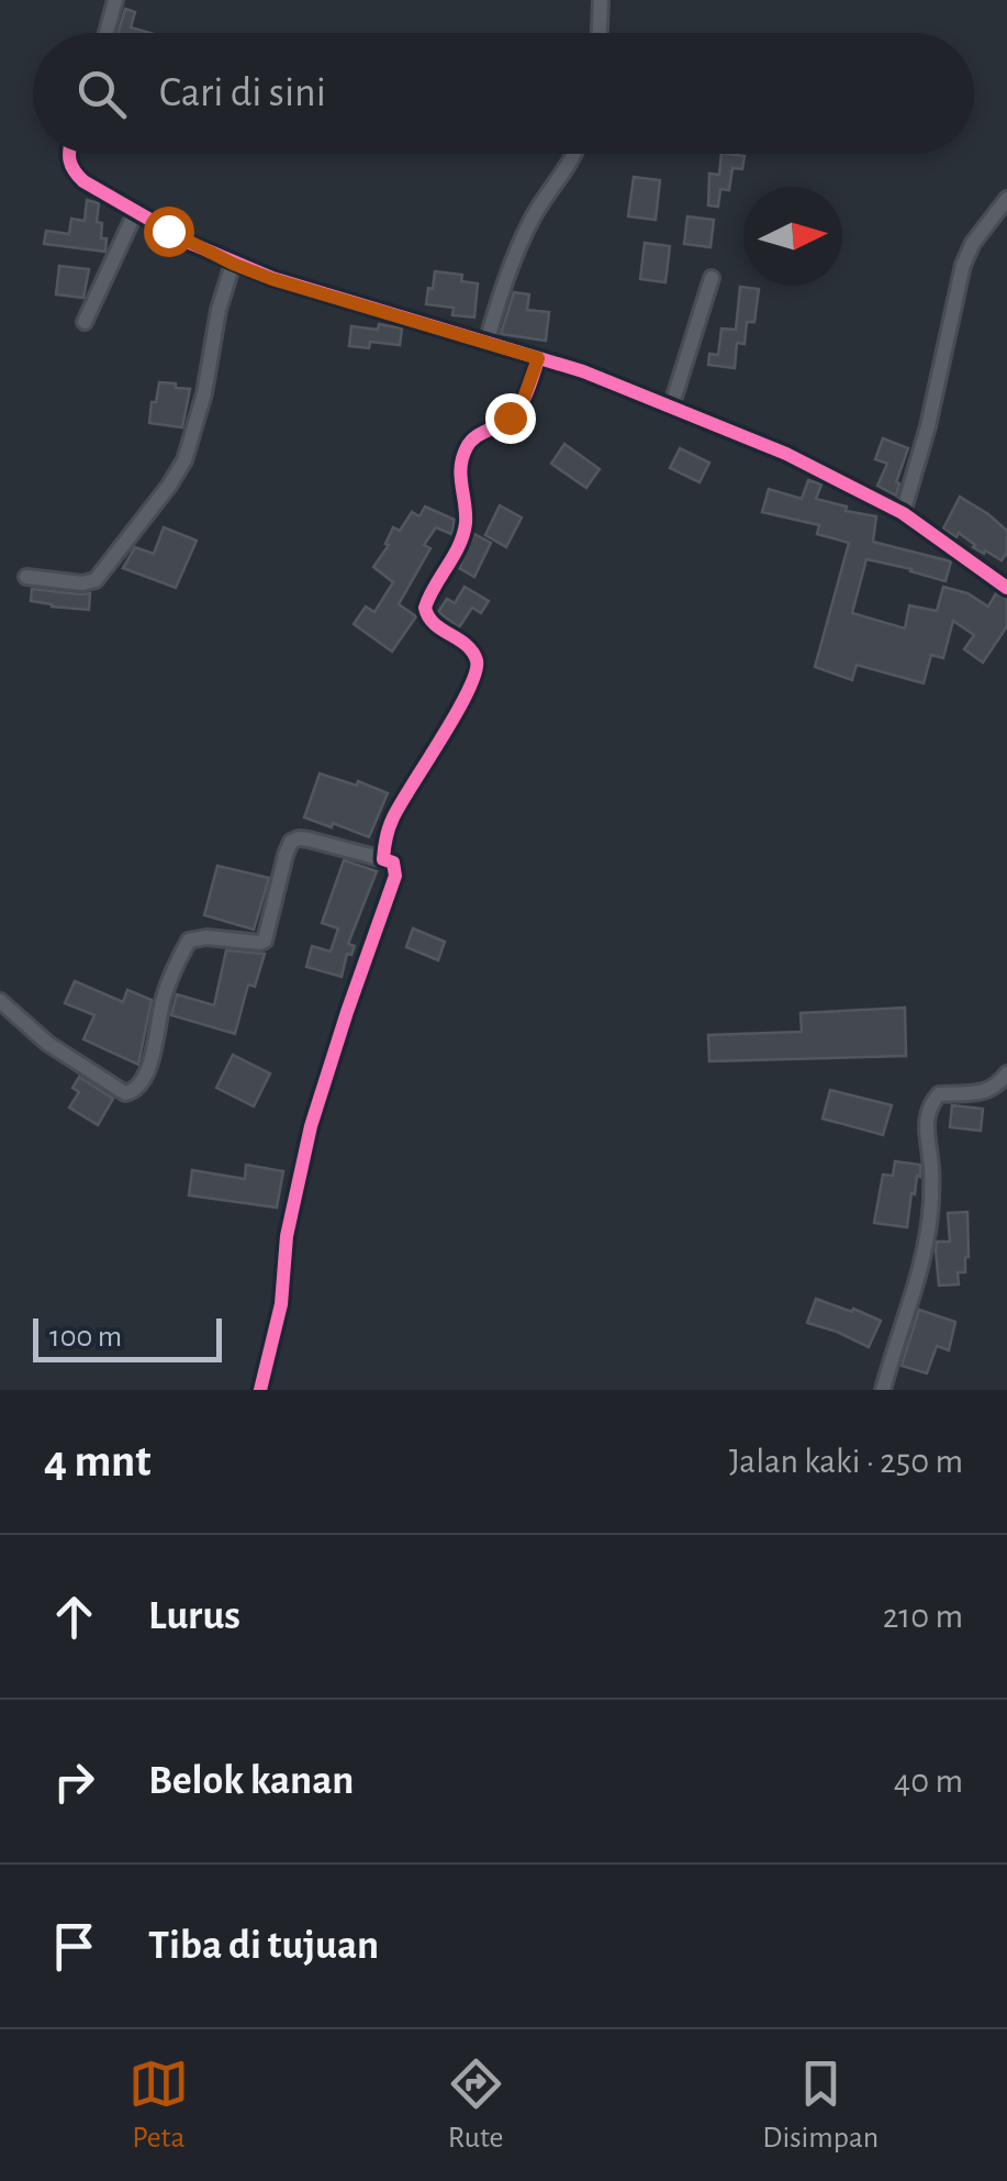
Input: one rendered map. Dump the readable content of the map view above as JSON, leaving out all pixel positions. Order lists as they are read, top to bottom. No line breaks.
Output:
{"scale_bar":"100 m","north":"right","page":{"search":"Cari di sini","scale":"100 m","heading":["4 mnt","Jalan kaki · 250 m"],"list":[["Lurus","210 m"],["Belok kanan","40 m"],"Tiba di tujuan"],"nav":["Peta","Rute","Disimpan"]}}
